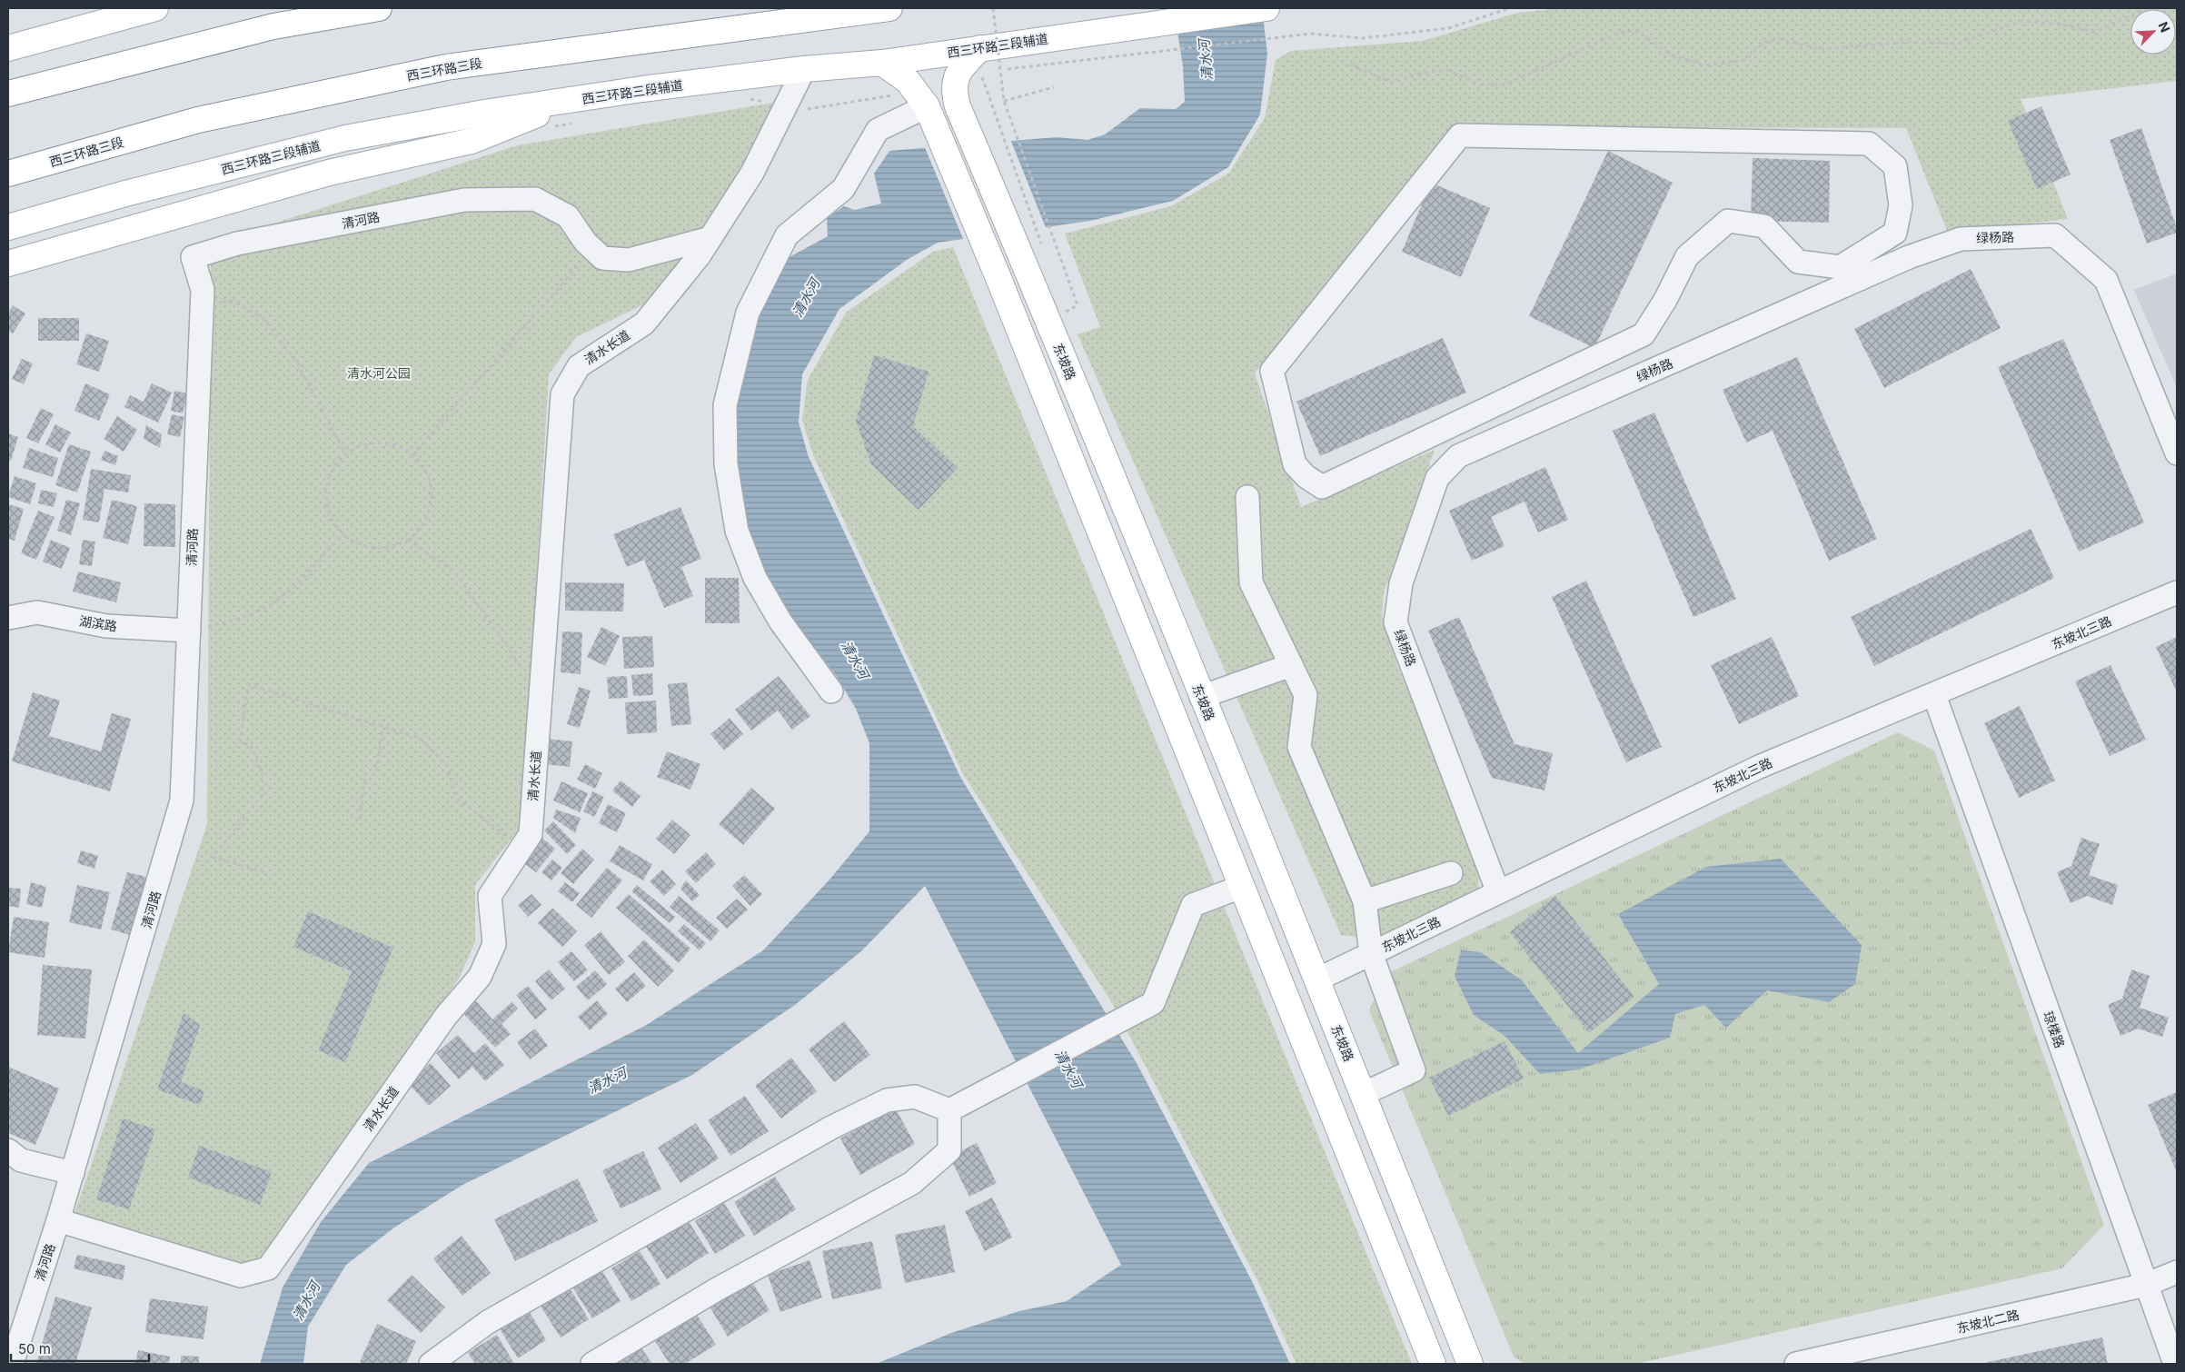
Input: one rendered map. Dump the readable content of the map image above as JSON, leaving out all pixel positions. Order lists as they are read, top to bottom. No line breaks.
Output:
{"streets":{"main road":["西三环路三段辅道","西三环路三段","东坡路"],"street":["清河路","绿杨路","清水长道","湖滨路","东坡北三路","琼楼路","东坡北二路"]},"crossings":[["西三环路三段辅道","清水长道"],["清河路","清水长道"],["清河路","湖滨路"],["绿杨路","东坡北三路"],["东坡路","东坡北三路"],["东坡北三路","琼楼路"],["琼楼路","东坡北二路"]],"water":["清水河"],"parks":["清水河公园"],"scale_bar":"50 m","north":"top right"}
